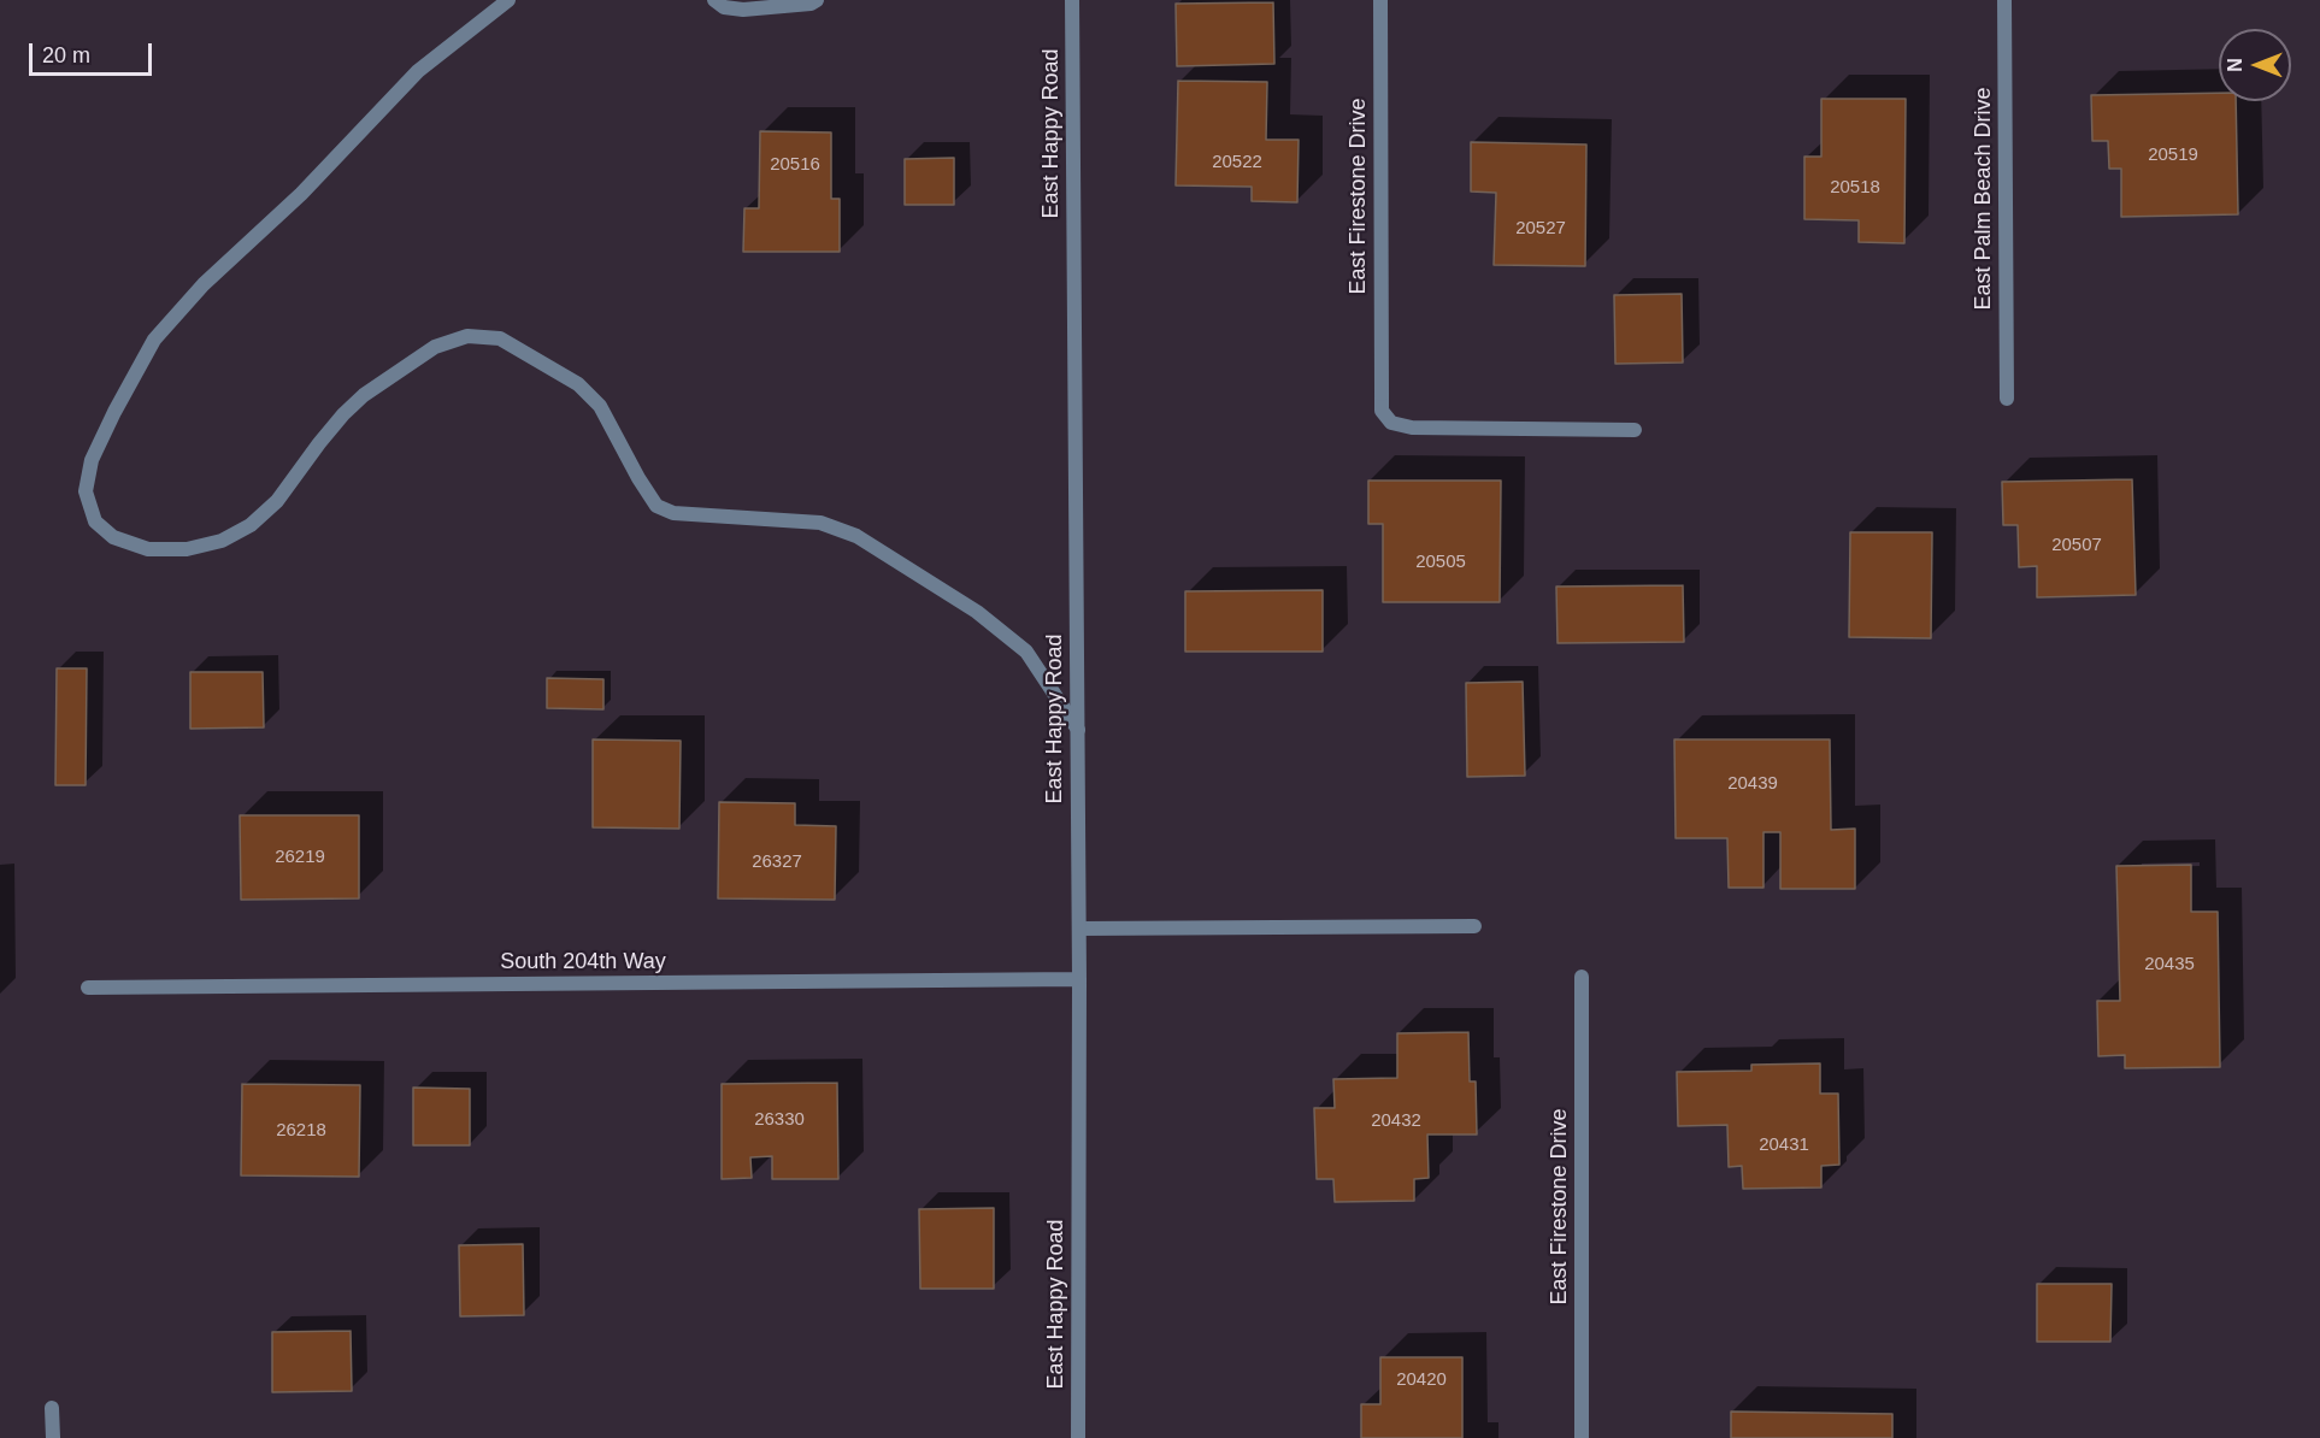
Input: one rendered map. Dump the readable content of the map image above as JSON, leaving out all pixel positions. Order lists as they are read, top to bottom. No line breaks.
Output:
{"streets":{"street":["East Happy Road","East Firestone Drive","East Palm Beach Drive","South 204th Way"]},"crossings":[["East Happy Road","South 204th Way"]],"house_numbers":["20519","20522","20516","20518","20527","20507","20505","20439","26219","26327","20435","26330","20432","26218","20431","20420"],"scale_bar":"20 m","north":"left"}
